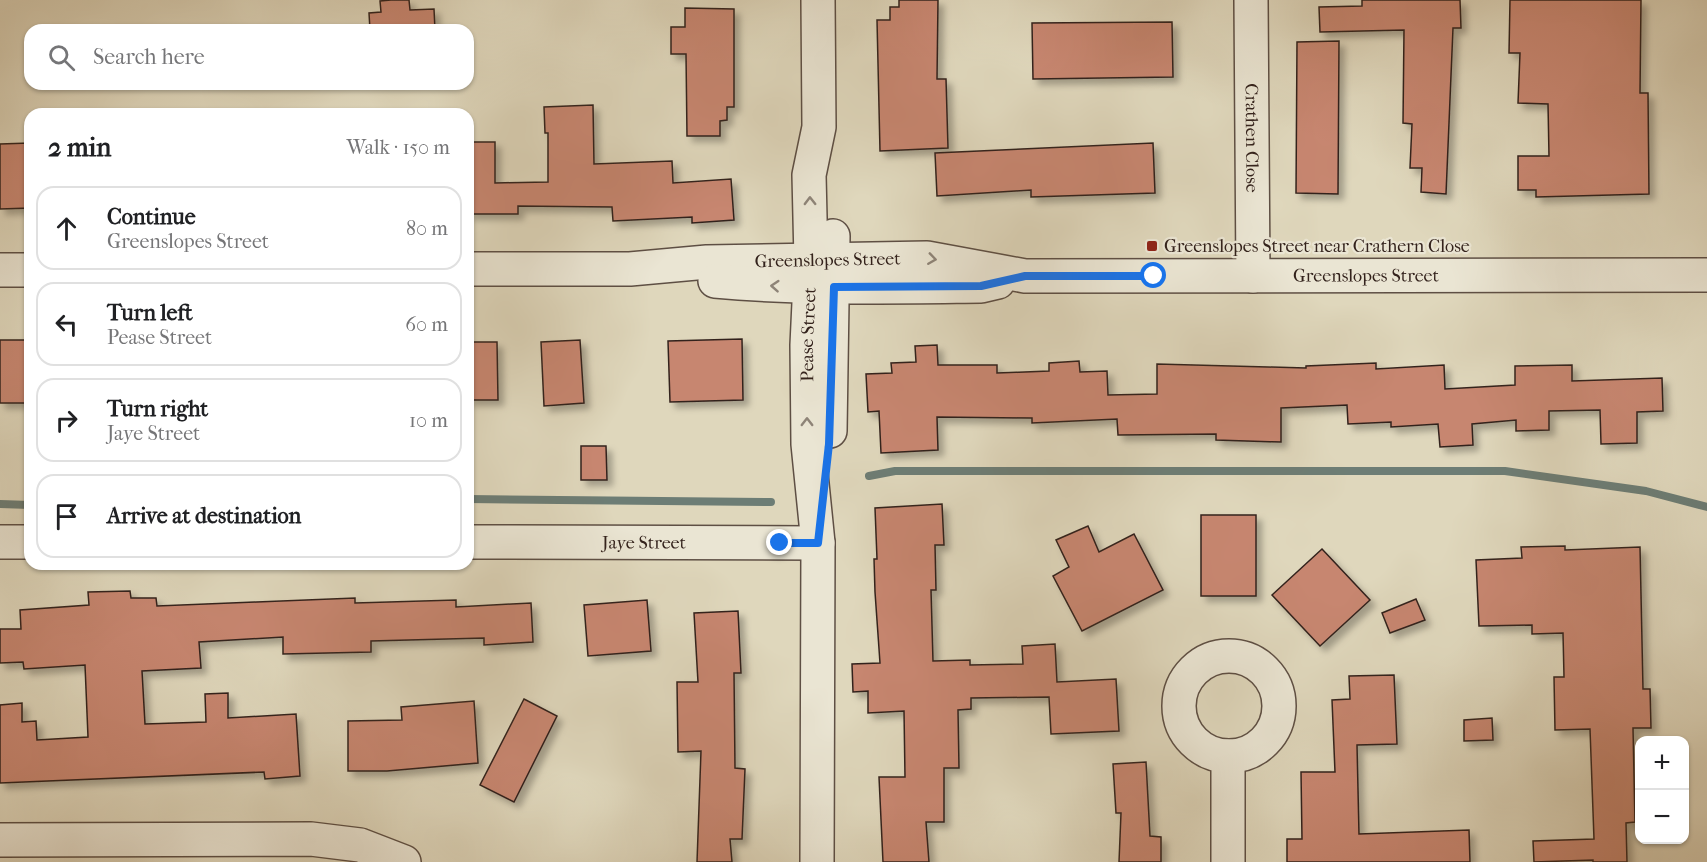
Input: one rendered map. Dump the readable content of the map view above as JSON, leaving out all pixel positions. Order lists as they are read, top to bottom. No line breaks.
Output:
{"streets":{"street":["Crathen Close","Greenslopes Street","Pease Street","Jaye Street"]},"crossings":[["Crathen Close","Greenslopes Street"],["Greenslopes Street","Pease Street"],["Pease Street","Jaye Street"]],"places":{"transit":["Greenslopes Street near Crathern Close"]},"page":{"search":"Search here","heading":["2 min","Walk · 150 m"],"list":[["Continue","Greenslopes Street","80 m"],["Turn left","Pease Street","60 m"],["Turn right","Jaye Street","10 m"],"Arrive at destination"],"map_buttons":["+","−"]}}
